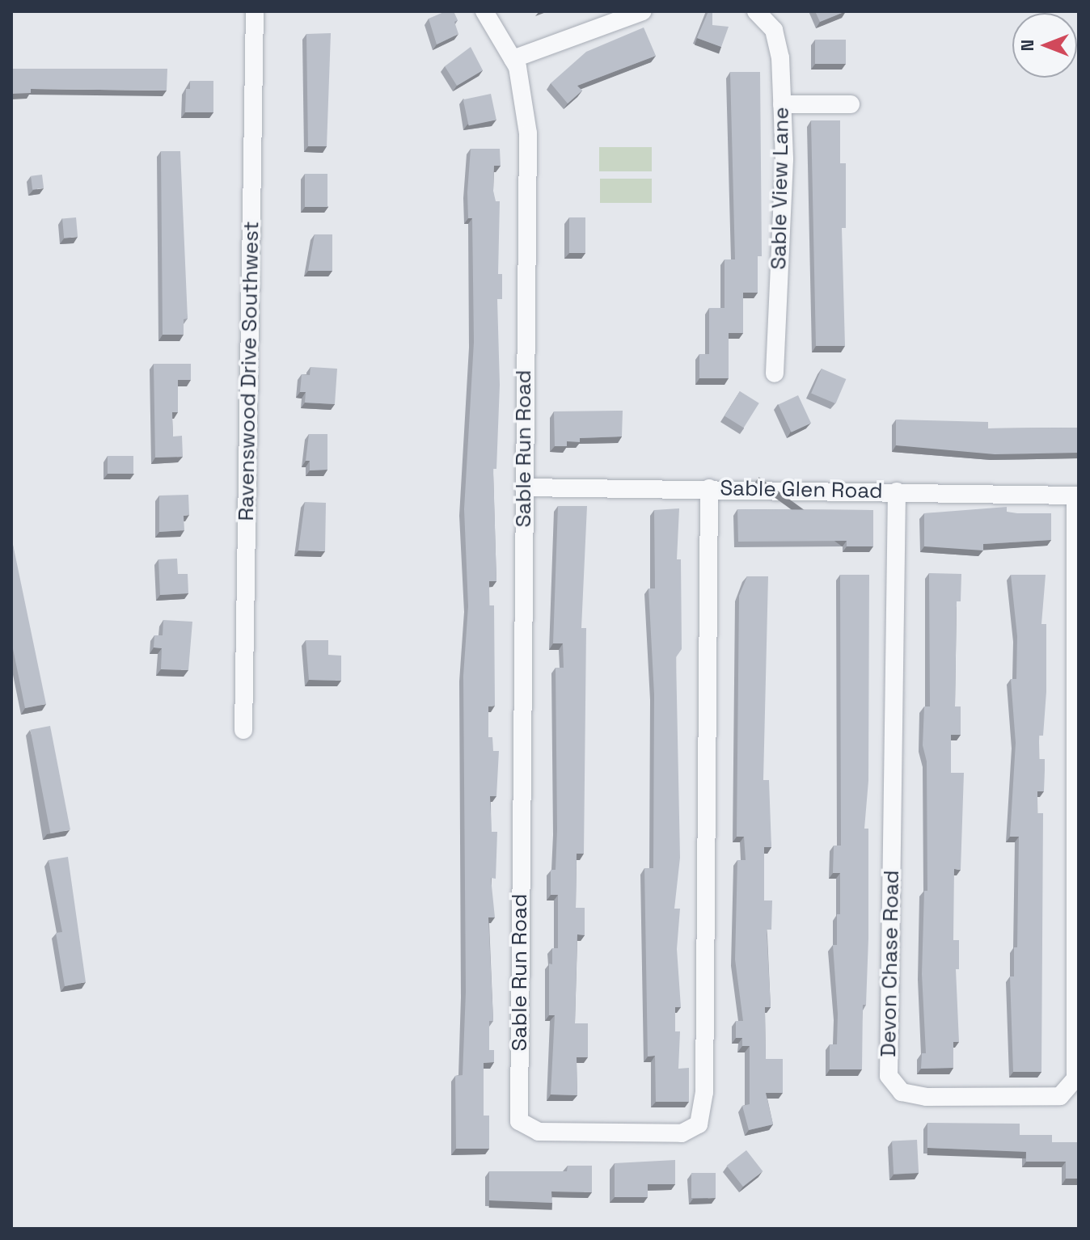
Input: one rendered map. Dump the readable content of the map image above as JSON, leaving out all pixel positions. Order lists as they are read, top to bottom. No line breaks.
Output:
{"streets":{"street":["Sable View Lane","Ravenswood Drive Southwest","Sable Run Road","Sable Glen Road","Devon Chase Road"]},"crossings":[["Sable Run Road","Sable Glen Road"],["Sable Glen Road","Devon Chase Road"]],"north":"left"}
